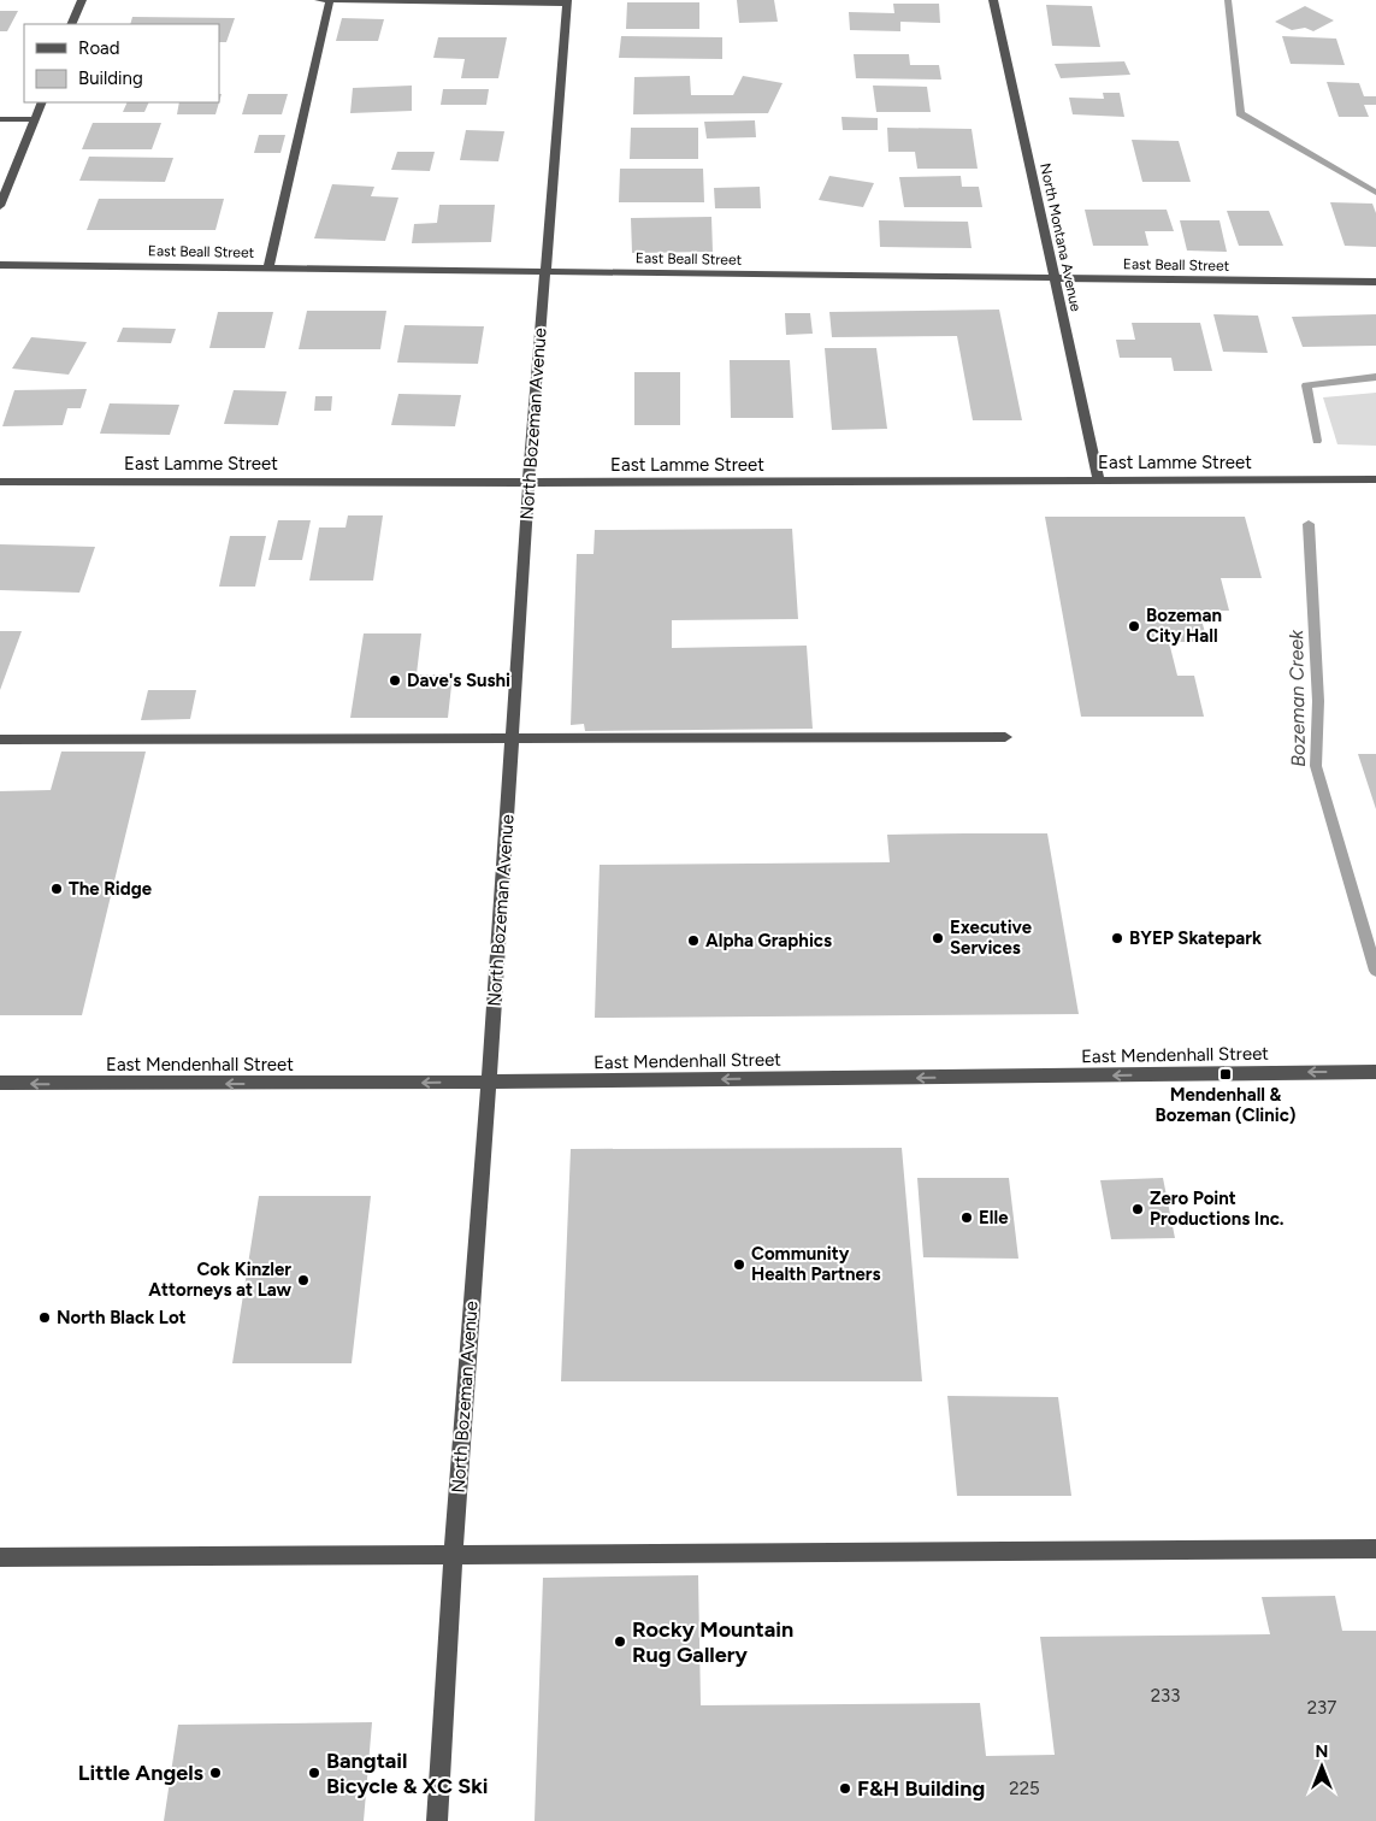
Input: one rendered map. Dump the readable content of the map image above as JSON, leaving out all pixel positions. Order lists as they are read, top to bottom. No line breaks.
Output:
{"streets":{"street":["North Montana Avenue","East Beall Street","North Bozeman Avenue","East Lamme Street","East Mendenhall Street"]},"crossings":[["North Montana Avenue","East Beall Street"],["North Montana Avenue","East Lamme Street"],["East Beall Street","North Bozeman Avenue"],["North Bozeman Avenue","East Lamme Street"],["North Bozeman Avenue","East Mendenhall Street"]],"one_way":["East Mendenhall Street"],"water":["Bozeman Creek"],"places":{"other":["Bozeman City Hall","Dave's Sushi","The Ridge","Executive Services","BYEP Skatepark","Alpha Graphics","Zero Point Productions Inc.","Elle","Community Health Partners","Cok Kinzler Attorneys at Law","North Black Lot","Rocky Mountain Rug Gallery","Little Angels","Bangtail Bicycle & XC Ski","F&H Building"],"transit":["Mendenhall & Bozeman (Clinic)"]},"house_numbers":["233","237","225"],"legend":["Road","Building"],"north":"top"}
